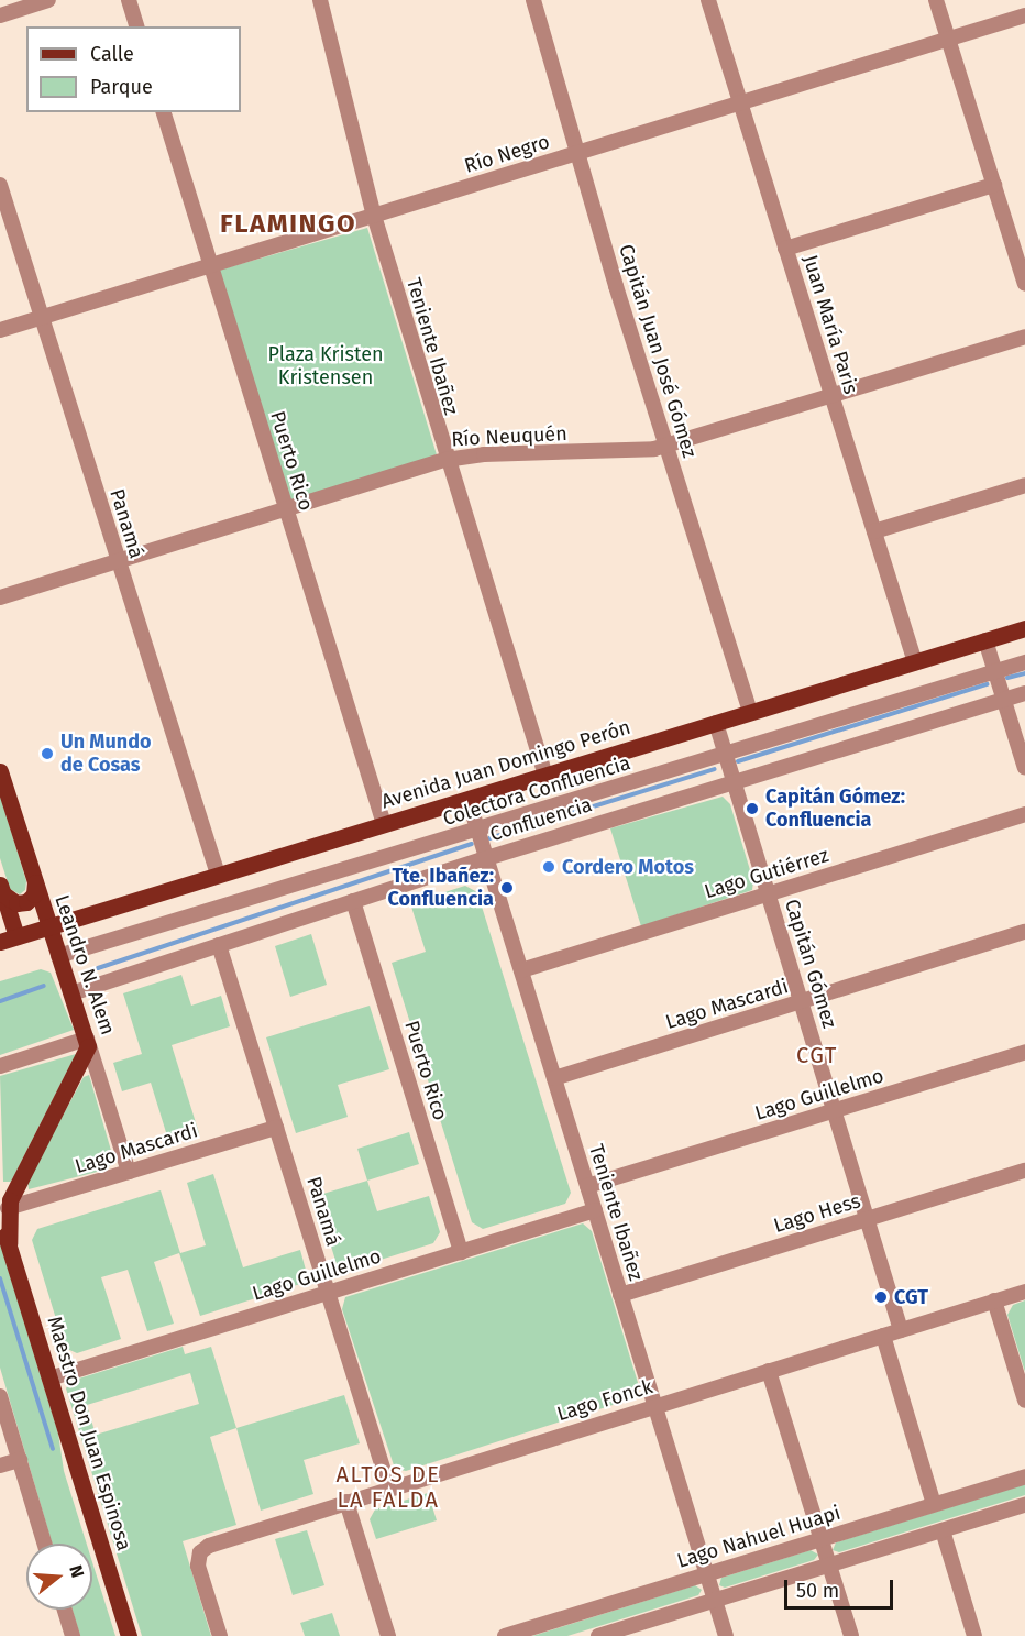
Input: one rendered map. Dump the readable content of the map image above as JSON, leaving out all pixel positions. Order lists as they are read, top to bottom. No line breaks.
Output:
{"streets":{"main road":["Avenida Juan Domingo Perón","Leandro N. Alem","Maestro Don Juan Espinosa"],"street":["Río Negro","Juan María Paris","Teniente Ibañez","Capitán Juan José Gómez","Río Neuquén","Puerto Rico","Panamá","Colectora Confluencia","Confluencia","Lago Gutiérrez","Capitán Gómez","Lago Mascardi","Lago Guillelmo","Lago Hess","Lago Fonck","Lago Nahuel Huapi"]},"crossings":[["Río Negro","Juan María Paris"],["Río Negro","Teniente Ibañez"],["Río Negro","Capitán Juan José Gómez"],["Río Negro","Puerto Rico"],["Río Negro","Panamá"],["Juan María Paris","Río Neuquén"],["Juan María Paris","Avenida Juan Domingo Perón"],["Teniente Ibañez","Río Neuquén"],["Teniente Ibañez","Avenida Juan Domingo Perón"],["Teniente Ibañez","Colectora Confluencia"],["Teniente Ibañez","Confluencia"],["Teniente Ibañez","Lago Gutiérrez"],["Teniente Ibañez","Lago Mascardi"],["Teniente Ibañez","Lago Guillelmo"],["Teniente Ibañez","Lago Hess"],["Teniente Ibañez","Lago Fonck"],["Teniente Ibañez","Lago Nahuel Huapi"],["Capitán Juan José Gómez","Río Neuquén"],["Capitán Juan José Gómez","Avenida Juan Domingo Perón"],["Río Neuquén","Puerto Rico"],["Río Neuquén","Panamá"],["Puerto Rico","Avenida Juan Domingo Perón"],["Puerto Rico","Confluencia"],["Puerto Rico","Lago Guillelmo"],["Panamá","Avenida Juan Domingo Perón"],["Panamá","Confluencia"],["Panamá","Lago Mascardi"],["Panamá","Lago Guillelmo"],["Panamá","Lago Fonck"],["Avenida Juan Domingo Perón","Capitán Gómez"],["Avenida Juan Domingo Perón","Leandro N. Alem"],["Colectora Confluencia","Capitán Gómez"],["Colectora Confluencia","Leandro N. Alem"],["Confluencia","Capitán Gómez"],["Confluencia","Leandro N. Alem"],["Lago Gutiérrez","Capitán Gómez"],["Capitán Gómez","Lago Mascardi"],["Capitán Gómez","Lago Guillelmo"],["Capitán Gómez","Lago Hess"],["Capitán Gómez","Lago Fonck"],["Leandro N. Alem","Lago Mascardi"],["Leandro N. Alem","Maestro Don Juan Espinosa"],["Lago Mascardi","Maestro Don Juan Espinosa"],["Lago Guillelmo","Maestro Don Juan Espinosa"]],"districts":["FLAMINGO","CGT","ALTOS DE LA FALDA"],"parks":["Plaza Kristen Kristensen"],"places":["Un Mundo de Cosas","Capitán Gómez: Confluencia","Cordero Motos","Tte. Ibañez: Confluencia","CGT"],"legend":["Calle","Parque"],"scale_bar":"50 m","north":"right"}
